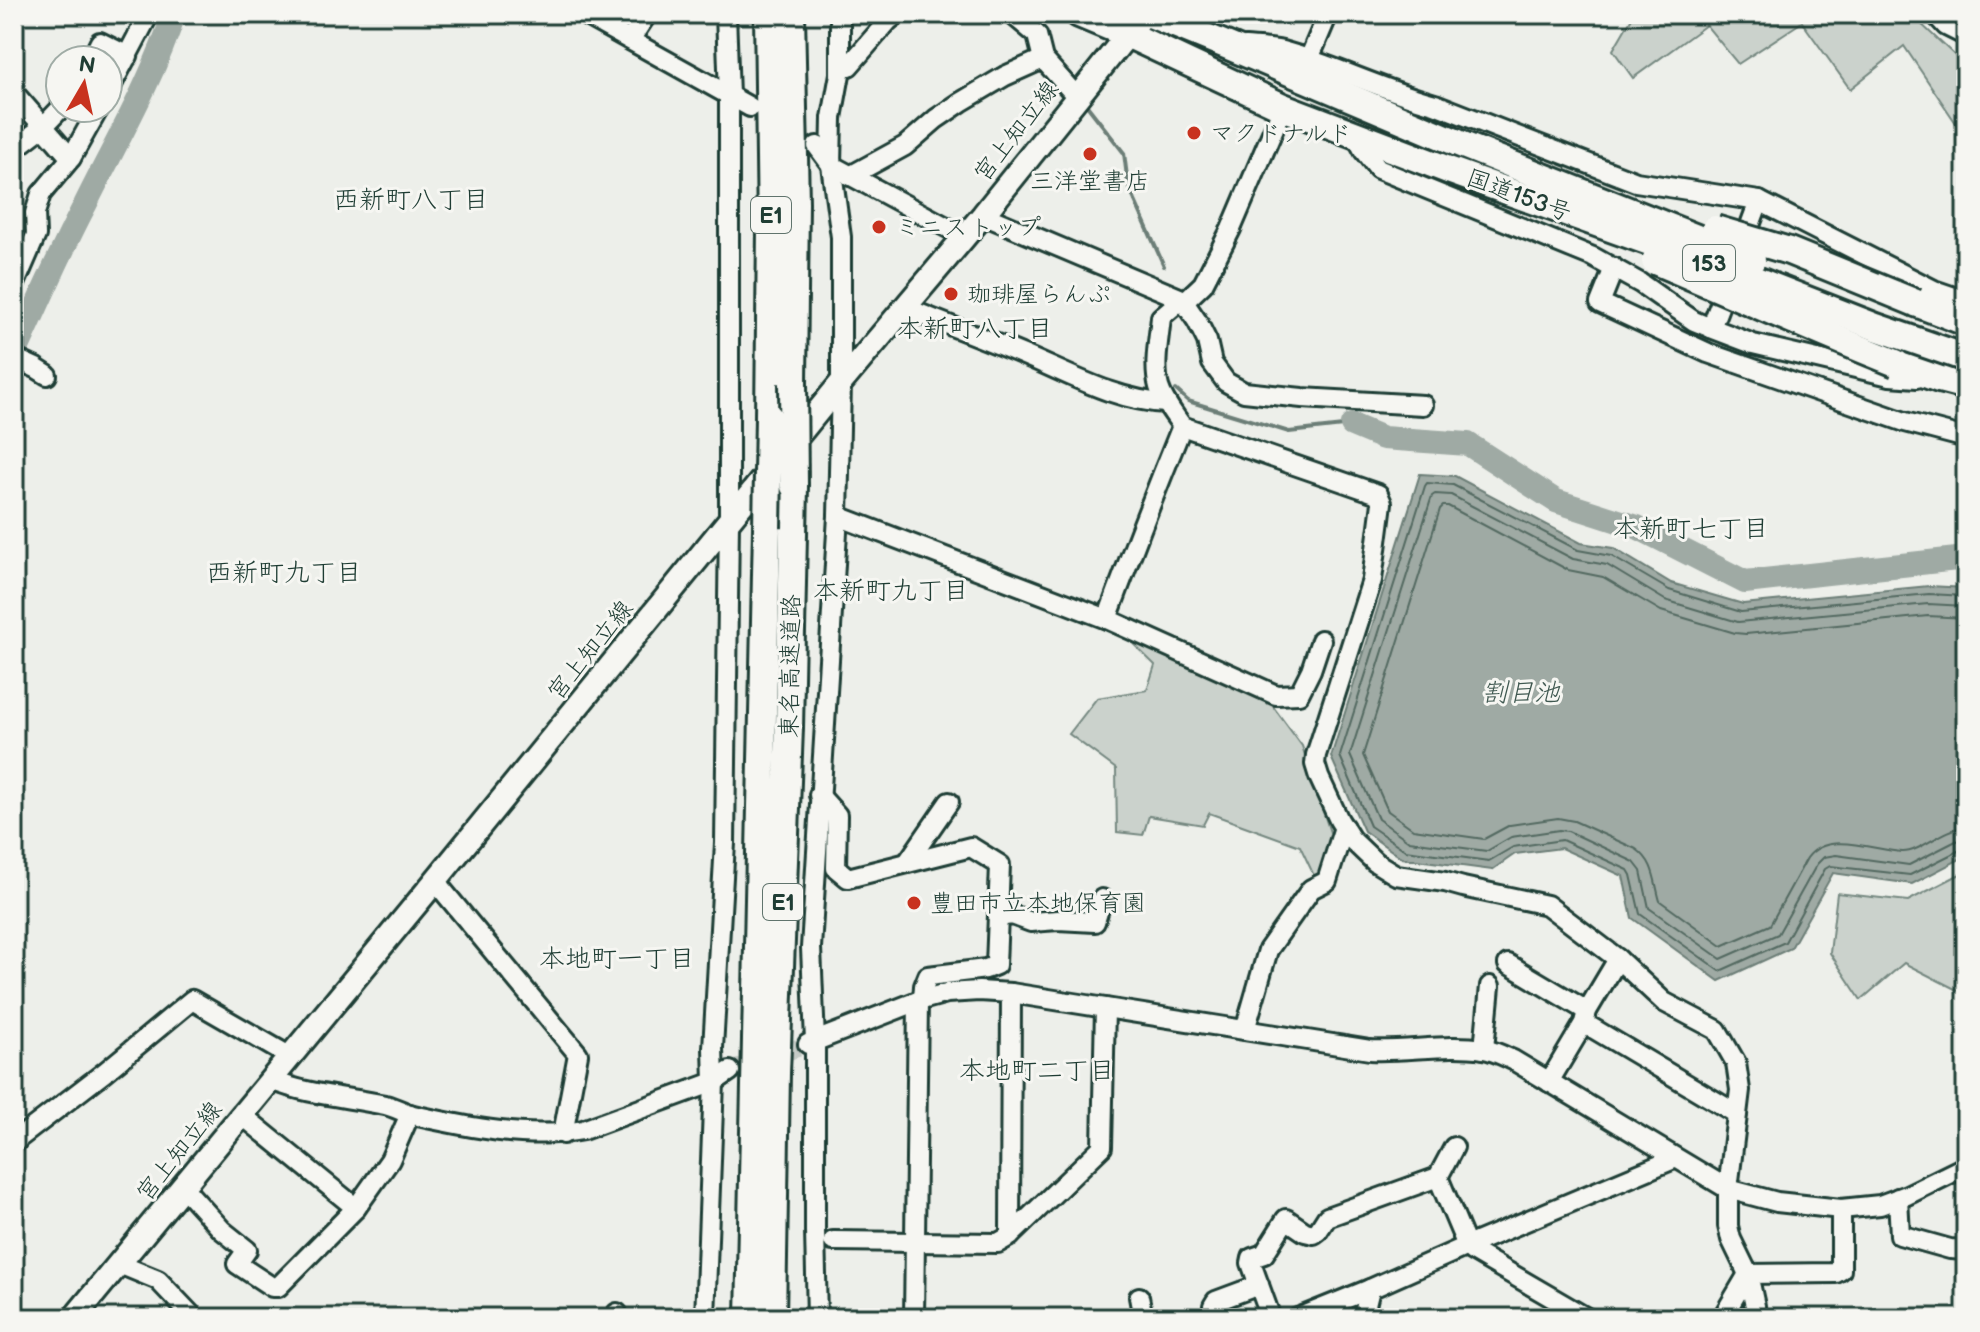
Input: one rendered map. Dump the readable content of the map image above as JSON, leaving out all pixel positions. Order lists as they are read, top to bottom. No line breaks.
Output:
{"streets":{"highway":["国道153号","E1","153","東名高速道路"],"main road":["宮上知立線"]},"crossings":[["宮上知立線","国道153号"],["国道153号","153"]],"districts":["西新町八丁目","本新町八丁目","本新町七丁目","西新町九丁目","本新町九丁目","本地町一丁目","本地町二丁目"],"water":["割目池"],"places":["マクドナルド","三洋堂書店","ミニストップ","珈琲屋らんぷ","豊田市立本地保育園"],"north":"top"}
